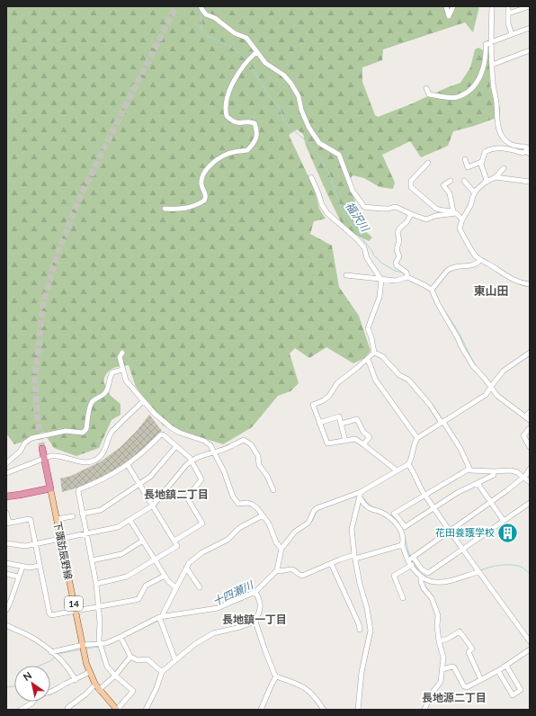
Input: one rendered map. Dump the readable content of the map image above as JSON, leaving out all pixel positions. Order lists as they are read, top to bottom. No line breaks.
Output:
{"streets":{"main road":["下諏訪辰野線","14"]},"districts":["東山田","長地鎮二丁目","長地鎮一丁目","長地源二丁目"],"water":["福沢川","十四瀬川"],"places":{"building":["花田養護学校"]},"north":"top left"}
